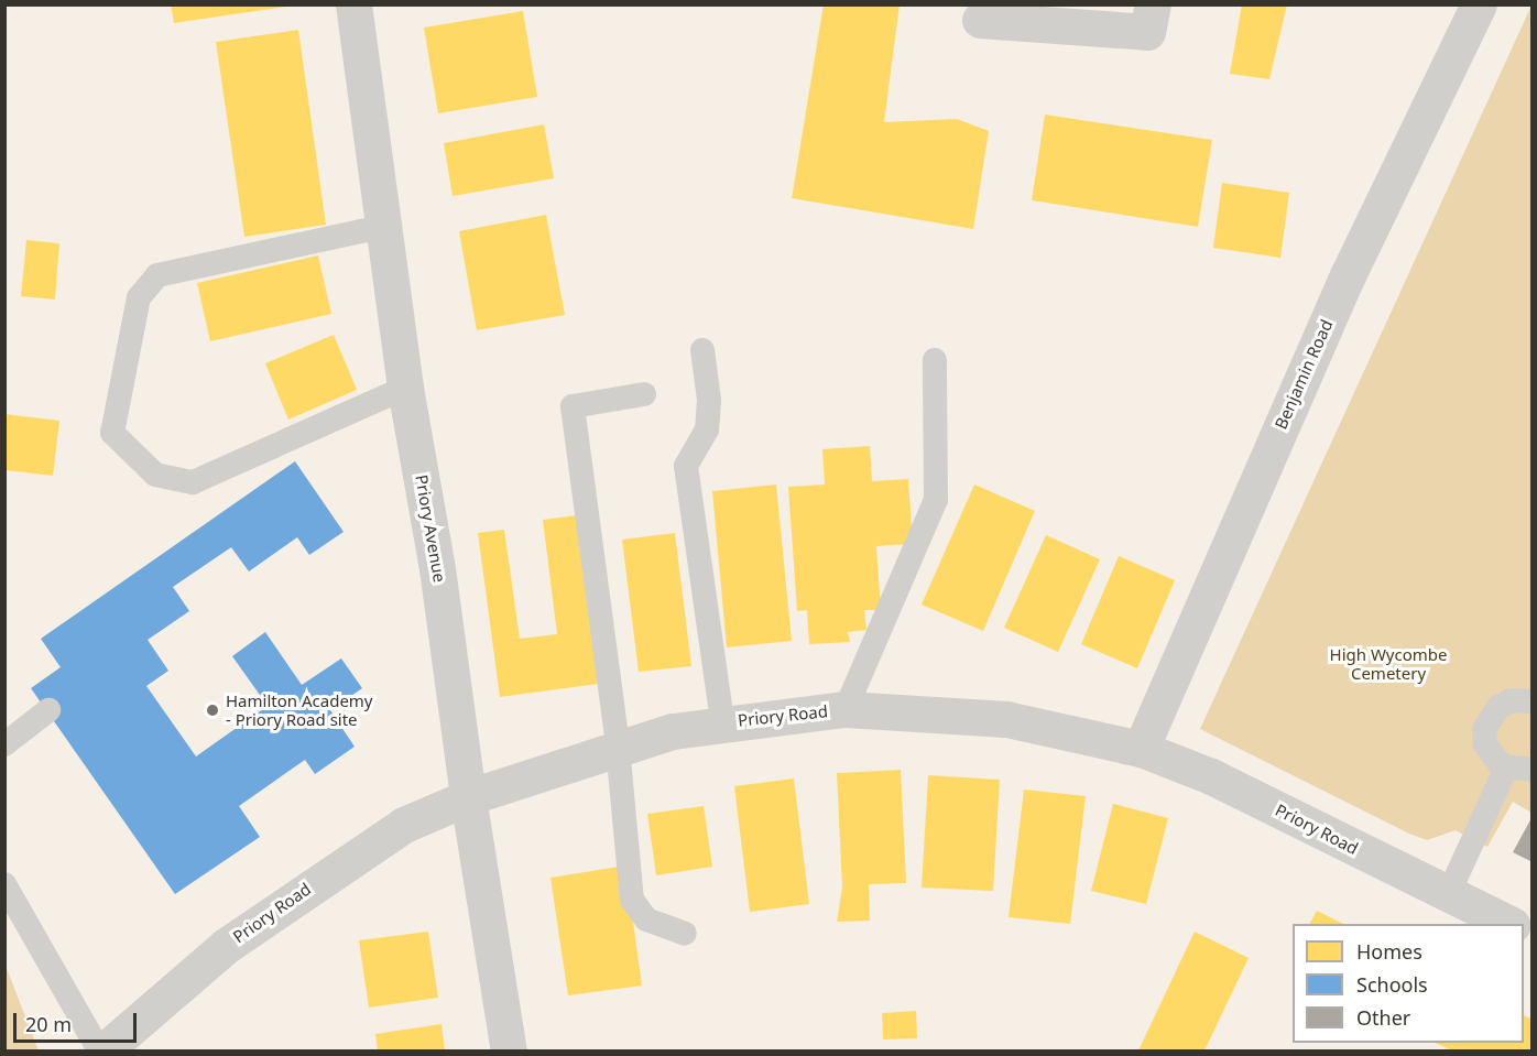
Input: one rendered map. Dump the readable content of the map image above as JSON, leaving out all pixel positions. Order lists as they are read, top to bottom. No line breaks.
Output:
{"streets":{"street":["Benjamin Road","Priory Avenue","Priory Road"]},"crossings":[["Benjamin Road","Priory Road"],["Priory Avenue","Priory Road"]],"parks":["High Wycombe Cemetery"],"places":["Hamilton Academy - Priory Road site"],"legend":["Homes","Schools","Other"],"scale_bar":"20 m"}
